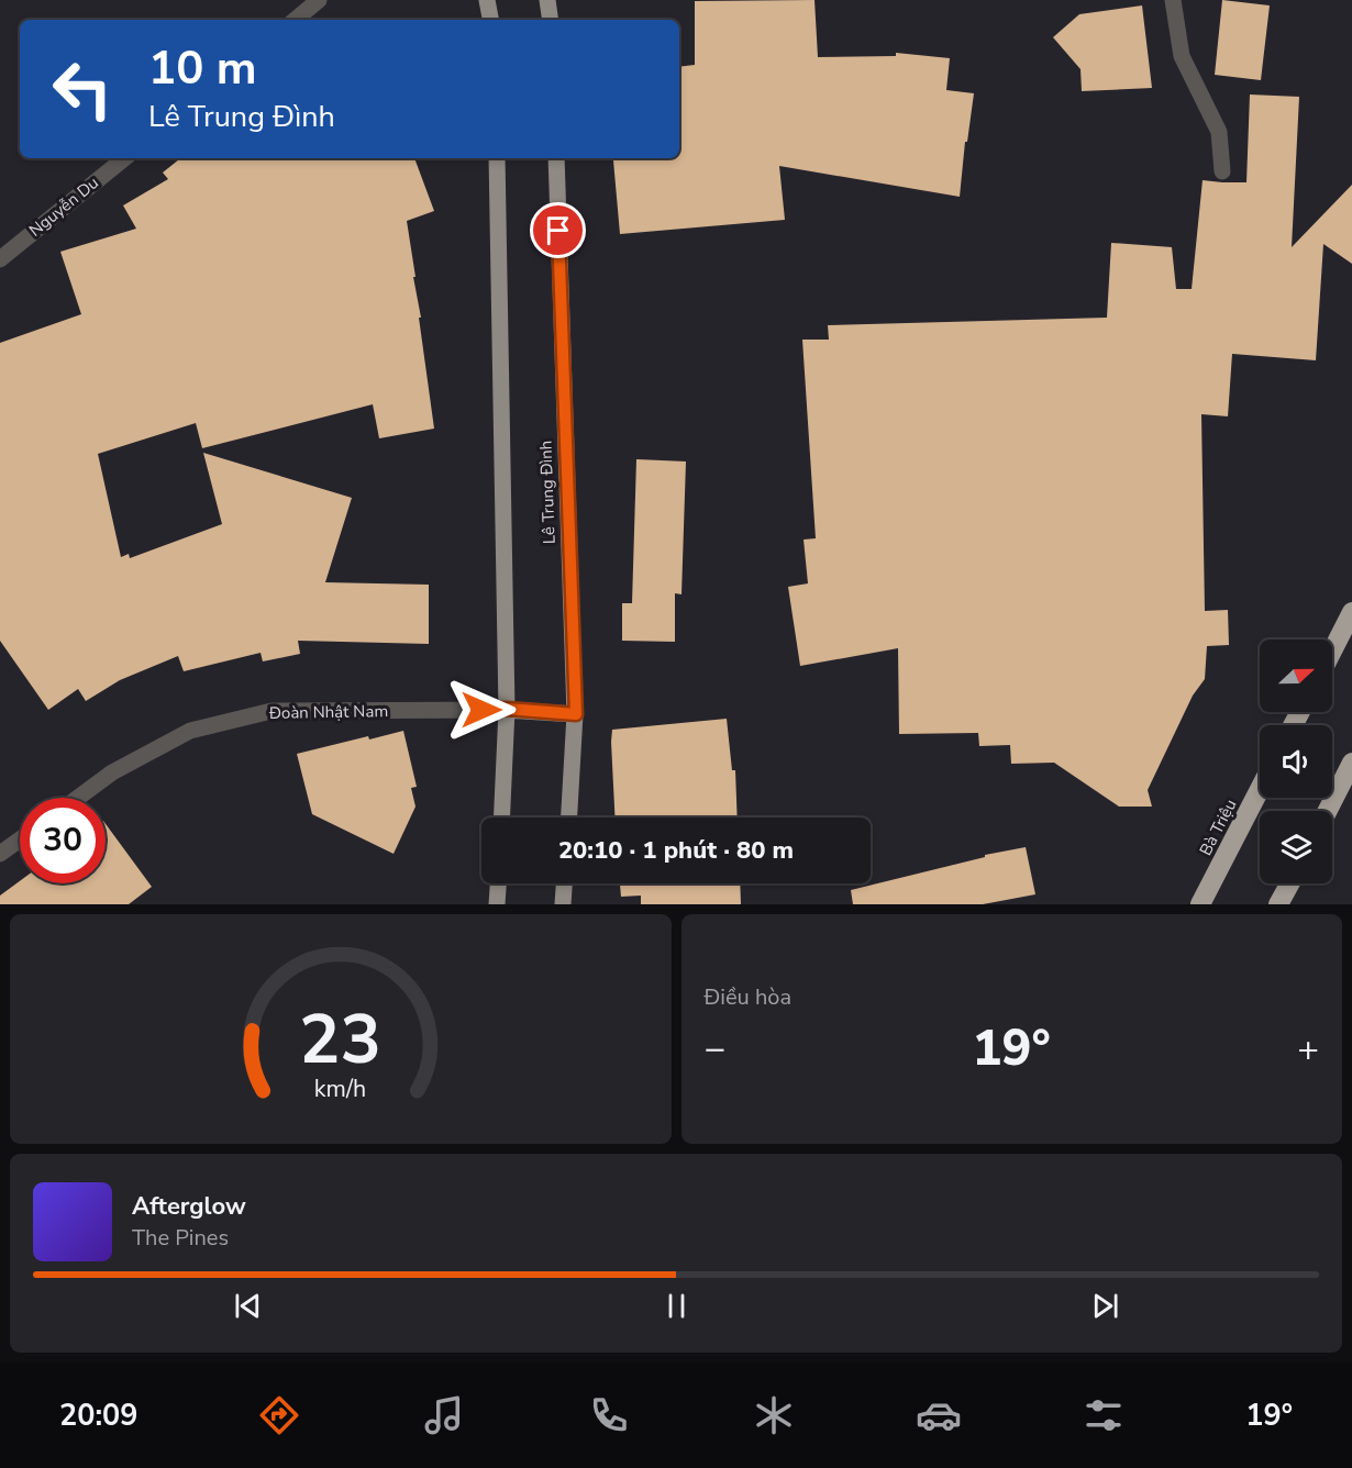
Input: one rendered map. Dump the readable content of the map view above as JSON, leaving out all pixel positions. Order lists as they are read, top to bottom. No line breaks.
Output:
{"streets":{"highway":["Bà Triệu"],"main road":["Lê Trung Đình"],"street":["Nguyễn Du","Đoàn Nhật Nam"]},"north":"right","page":{"turn":["10 m","Lê Trung Đình"],"limit":"30","trip":"20:10 · 1 phút · 80 m","tile":"Điều hòa","heat":["−","19°","+"],"song":["Afterglow","The Pines"],"tabs":["20:09","19°"],"gauge":["23","km/h"]}}
